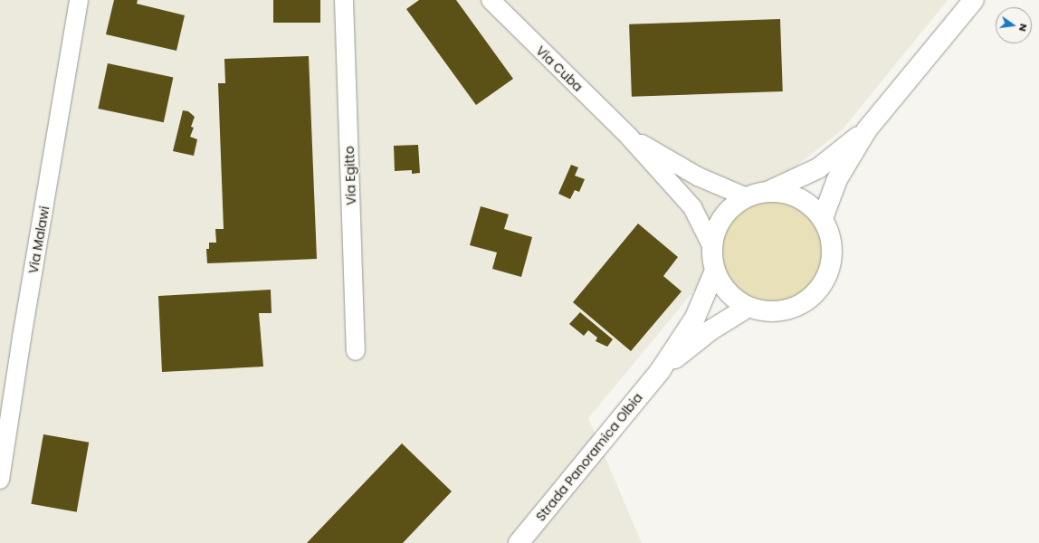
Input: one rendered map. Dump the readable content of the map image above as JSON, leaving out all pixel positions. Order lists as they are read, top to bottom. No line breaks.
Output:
{"streets":{"main road":["Strada Panoramica Olbia"],"street":["Via Cuba","Via Egitto","Via Malawi"]},"north":"right"}
